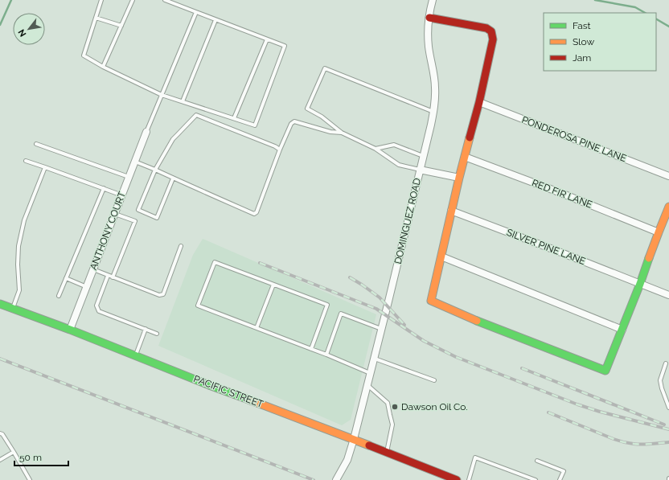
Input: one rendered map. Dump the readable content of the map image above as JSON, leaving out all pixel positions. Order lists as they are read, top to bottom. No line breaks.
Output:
{"streets":{"street":["PONDEROSA PINE LANE","RED FIR LANE","DOMINGUEZ ROAD","ANTHONY COURT","SILVER PINE LANE","PACIFIC STREET"]},"crossings":[["DOMINGUEZ ROAD","PACIFIC STREET"],["ANTHONY COURT","PACIFIC STREET"]],"places":["Dawson Oil Co."],"legend":["Fast","Slow","Jam"],"scale_bar":"50 m","north":"bottom left"}
